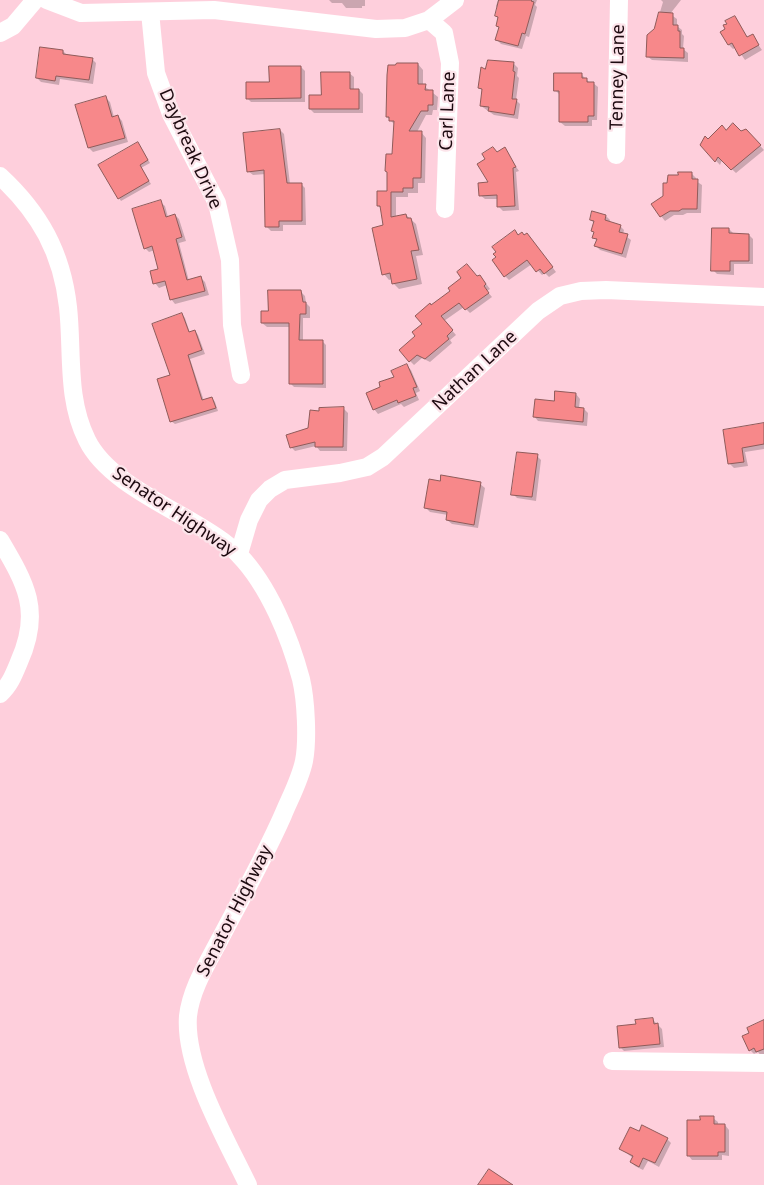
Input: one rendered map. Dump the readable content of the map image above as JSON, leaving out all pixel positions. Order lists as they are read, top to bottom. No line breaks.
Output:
{"streets":{"street":["Tenney Lane","Carl Lane","Daybreak Drive","Nathan Lane","Senator Highway"]},"crossings":[["Nathan Lane","Senator Highway"]]}
